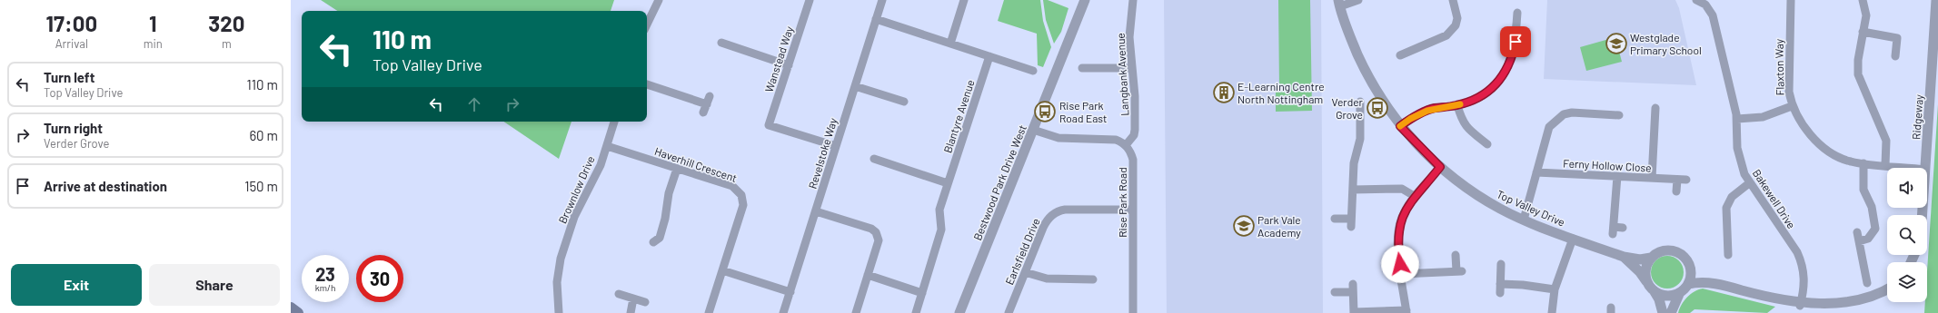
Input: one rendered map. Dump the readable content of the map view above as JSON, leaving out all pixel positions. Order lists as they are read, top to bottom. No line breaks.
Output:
{"streets":{"street":["Wanstead Way","Flaxton Way","Langbank Avenue","Blantyre Avenue","Ridgeway","Revelstoke Way","Haverhill Crescent","Ferny Hollow Close","Bestwood Park Drive West","Brownlow Drive","Bakewell Drive","Rise Park Road","Top Valley Drive","Earlsfield Drive"]},"crossings":[["Wanstead Way","Revelstoke Way"],["Langbank Avenue","Rise Park Road"],["Haverhill Crescent","Brownlow Drive"],["Rise Park Road","Earlsfield Drive"]],"places":{"school or university":["Westglade Primary School","Park Vale Academy"],"building":["E-Learning Centre North Nottingham"],"bus stop":["Verder Grove","Rise Park Road East"]},"page":{"eta":["17:00","Arrival","1","min","320","m"],"turn":["110 m","Top Valley Drive"],"list":[{"name":"Turn left","note":"Top Valley Drive","value":"110 m"},{"name":"Turn right","note":"Verder Grove","value":"60 m"},{"name":"Arrive at destination","value":"150 m"}],"speed":"23 km/h","limit":"30","buttons":["Exit","Share"]}}
